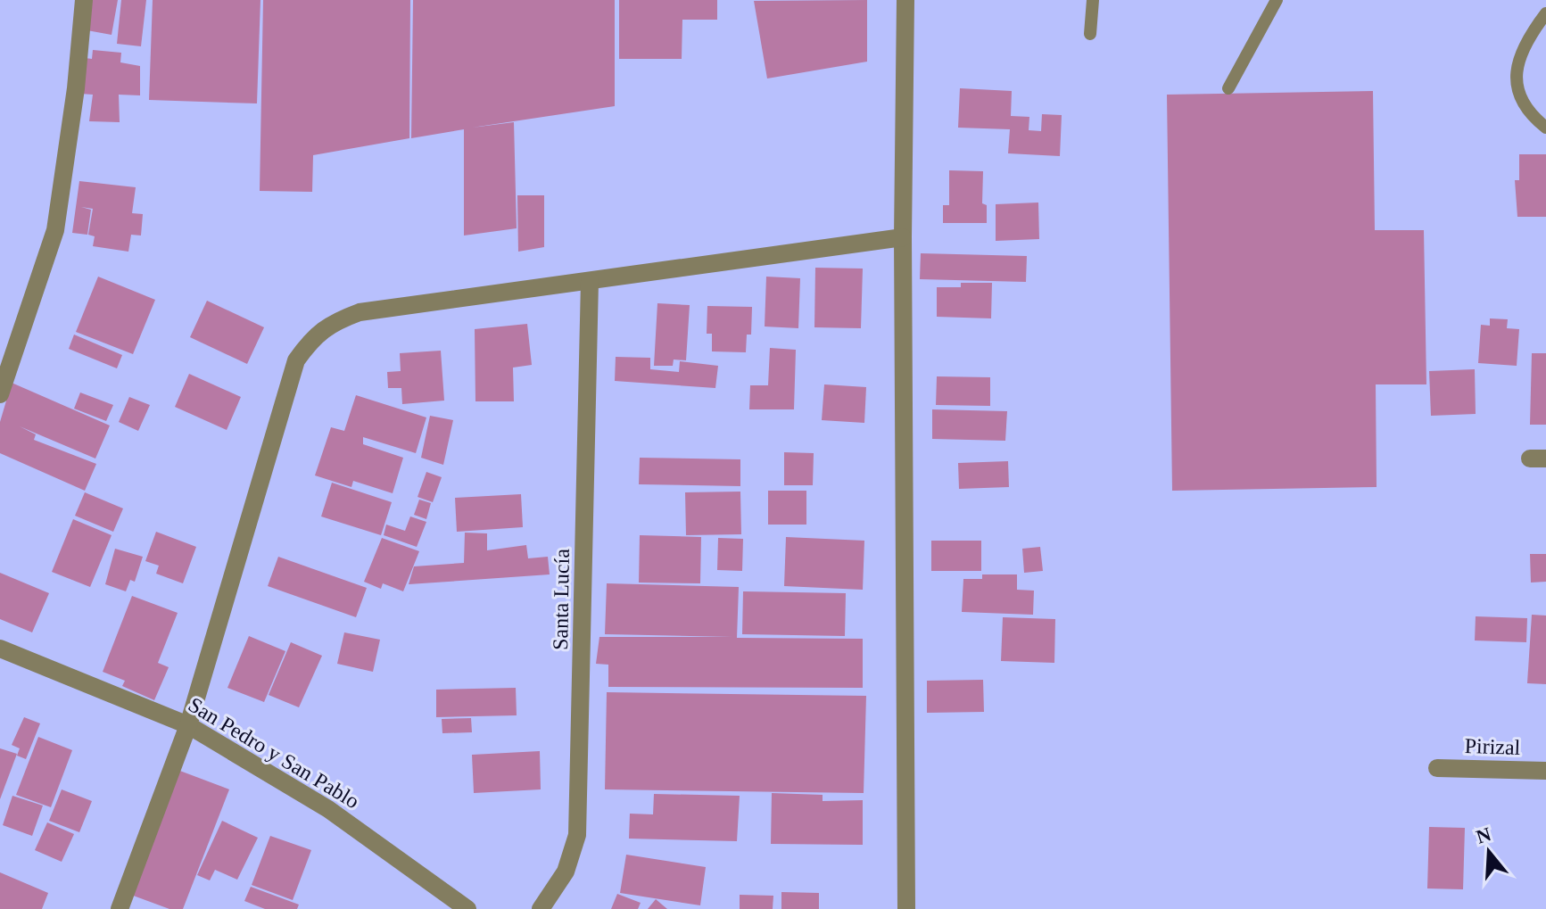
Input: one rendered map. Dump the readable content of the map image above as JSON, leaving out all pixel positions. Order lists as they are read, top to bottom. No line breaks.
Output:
{"streets":{"street":["Santa Lucía","Pirizal","San Pedro y San Pablo"]},"north":"top"}
